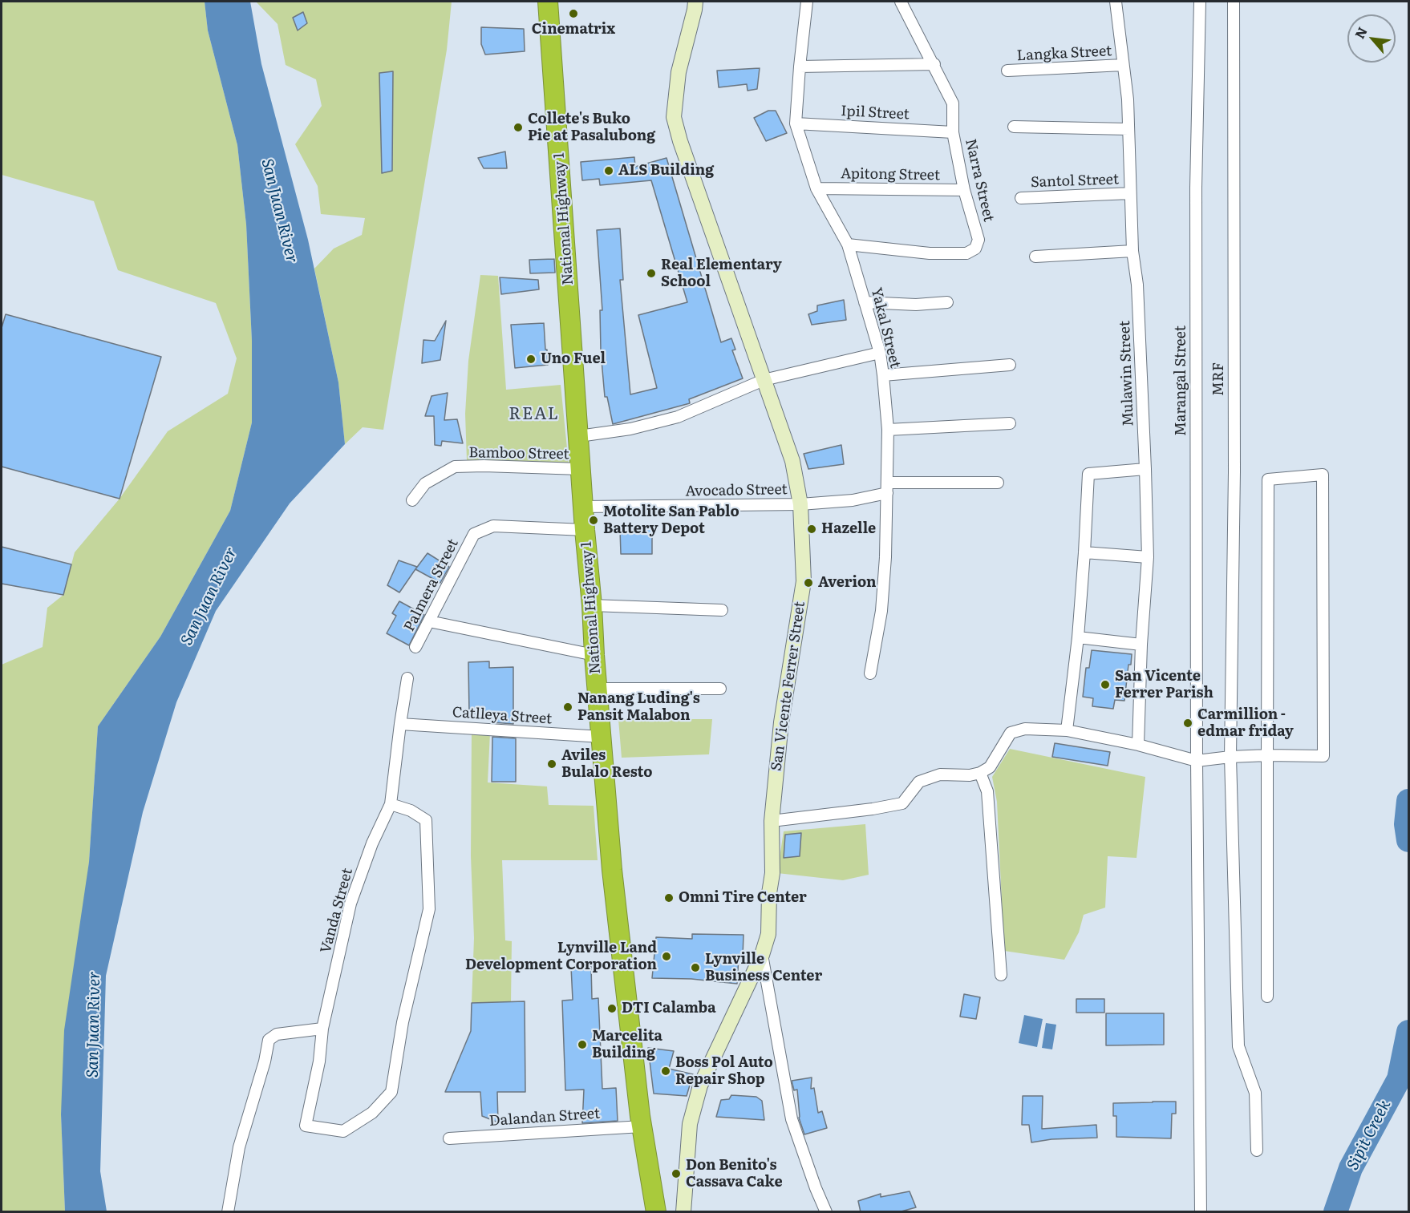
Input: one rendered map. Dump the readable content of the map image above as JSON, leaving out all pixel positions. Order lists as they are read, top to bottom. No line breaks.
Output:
{"streets":{"highway":["National Highway 1"],"street":["Langka Street","Ipil Street","Apitong Street","Narra Street","Santol Street","Yakal Street","Mulawin Street","MRF","Marangal Street","Bamboo Street","Avocado Street","Palmera Street","San Vicente Ferrer Street","Catlleya Street","Vanda Street","Dalandan Street"]},"crossings":[["Langka Street","Mulawin Street"],["Ipil Street","Narra Street"],["Ipil Street","Yakal Street"],["Apitong Street","Narra Street"],["Apitong Street","Yakal Street"],["Narra Street","Yakal Street"],["Santol Street","Mulawin Street"],["National Highway 1","Bamboo Street"],["National Highway 1","Avocado Street"],["National Highway 1","Palmera Street"],["National Highway 1","Catlleya Street"],["National Highway 1","Dalandan Street"],["Yakal Street","Avocado Street"],["Avocado Street","San Vicente Ferrer Street"],["Catlleya Street","Vanda Street"]],"districts":["REAL"],"water":["San Juan River","Sipit Creek"],"places":["Cinematrix","Collete's Buko Pie at Pasalubong","ALS Building","Real Elementary School","Uno Fuel","Motolite San Pablo Battery Depot","Hazelle","Averion","San Vicente Ferrer Parish","Nanang Luding's Pansit Malabon","Carmillion - edmar friday","Aviles Bulalo Resto","Omni Tire Center","Lynville Land Development Corporation","Lynville Business Center","DTI Calamba","Marcelita Building","Boss Pol Auto Repair Shop","Don Benito's Cassava Cake"],"north":"top left"}
